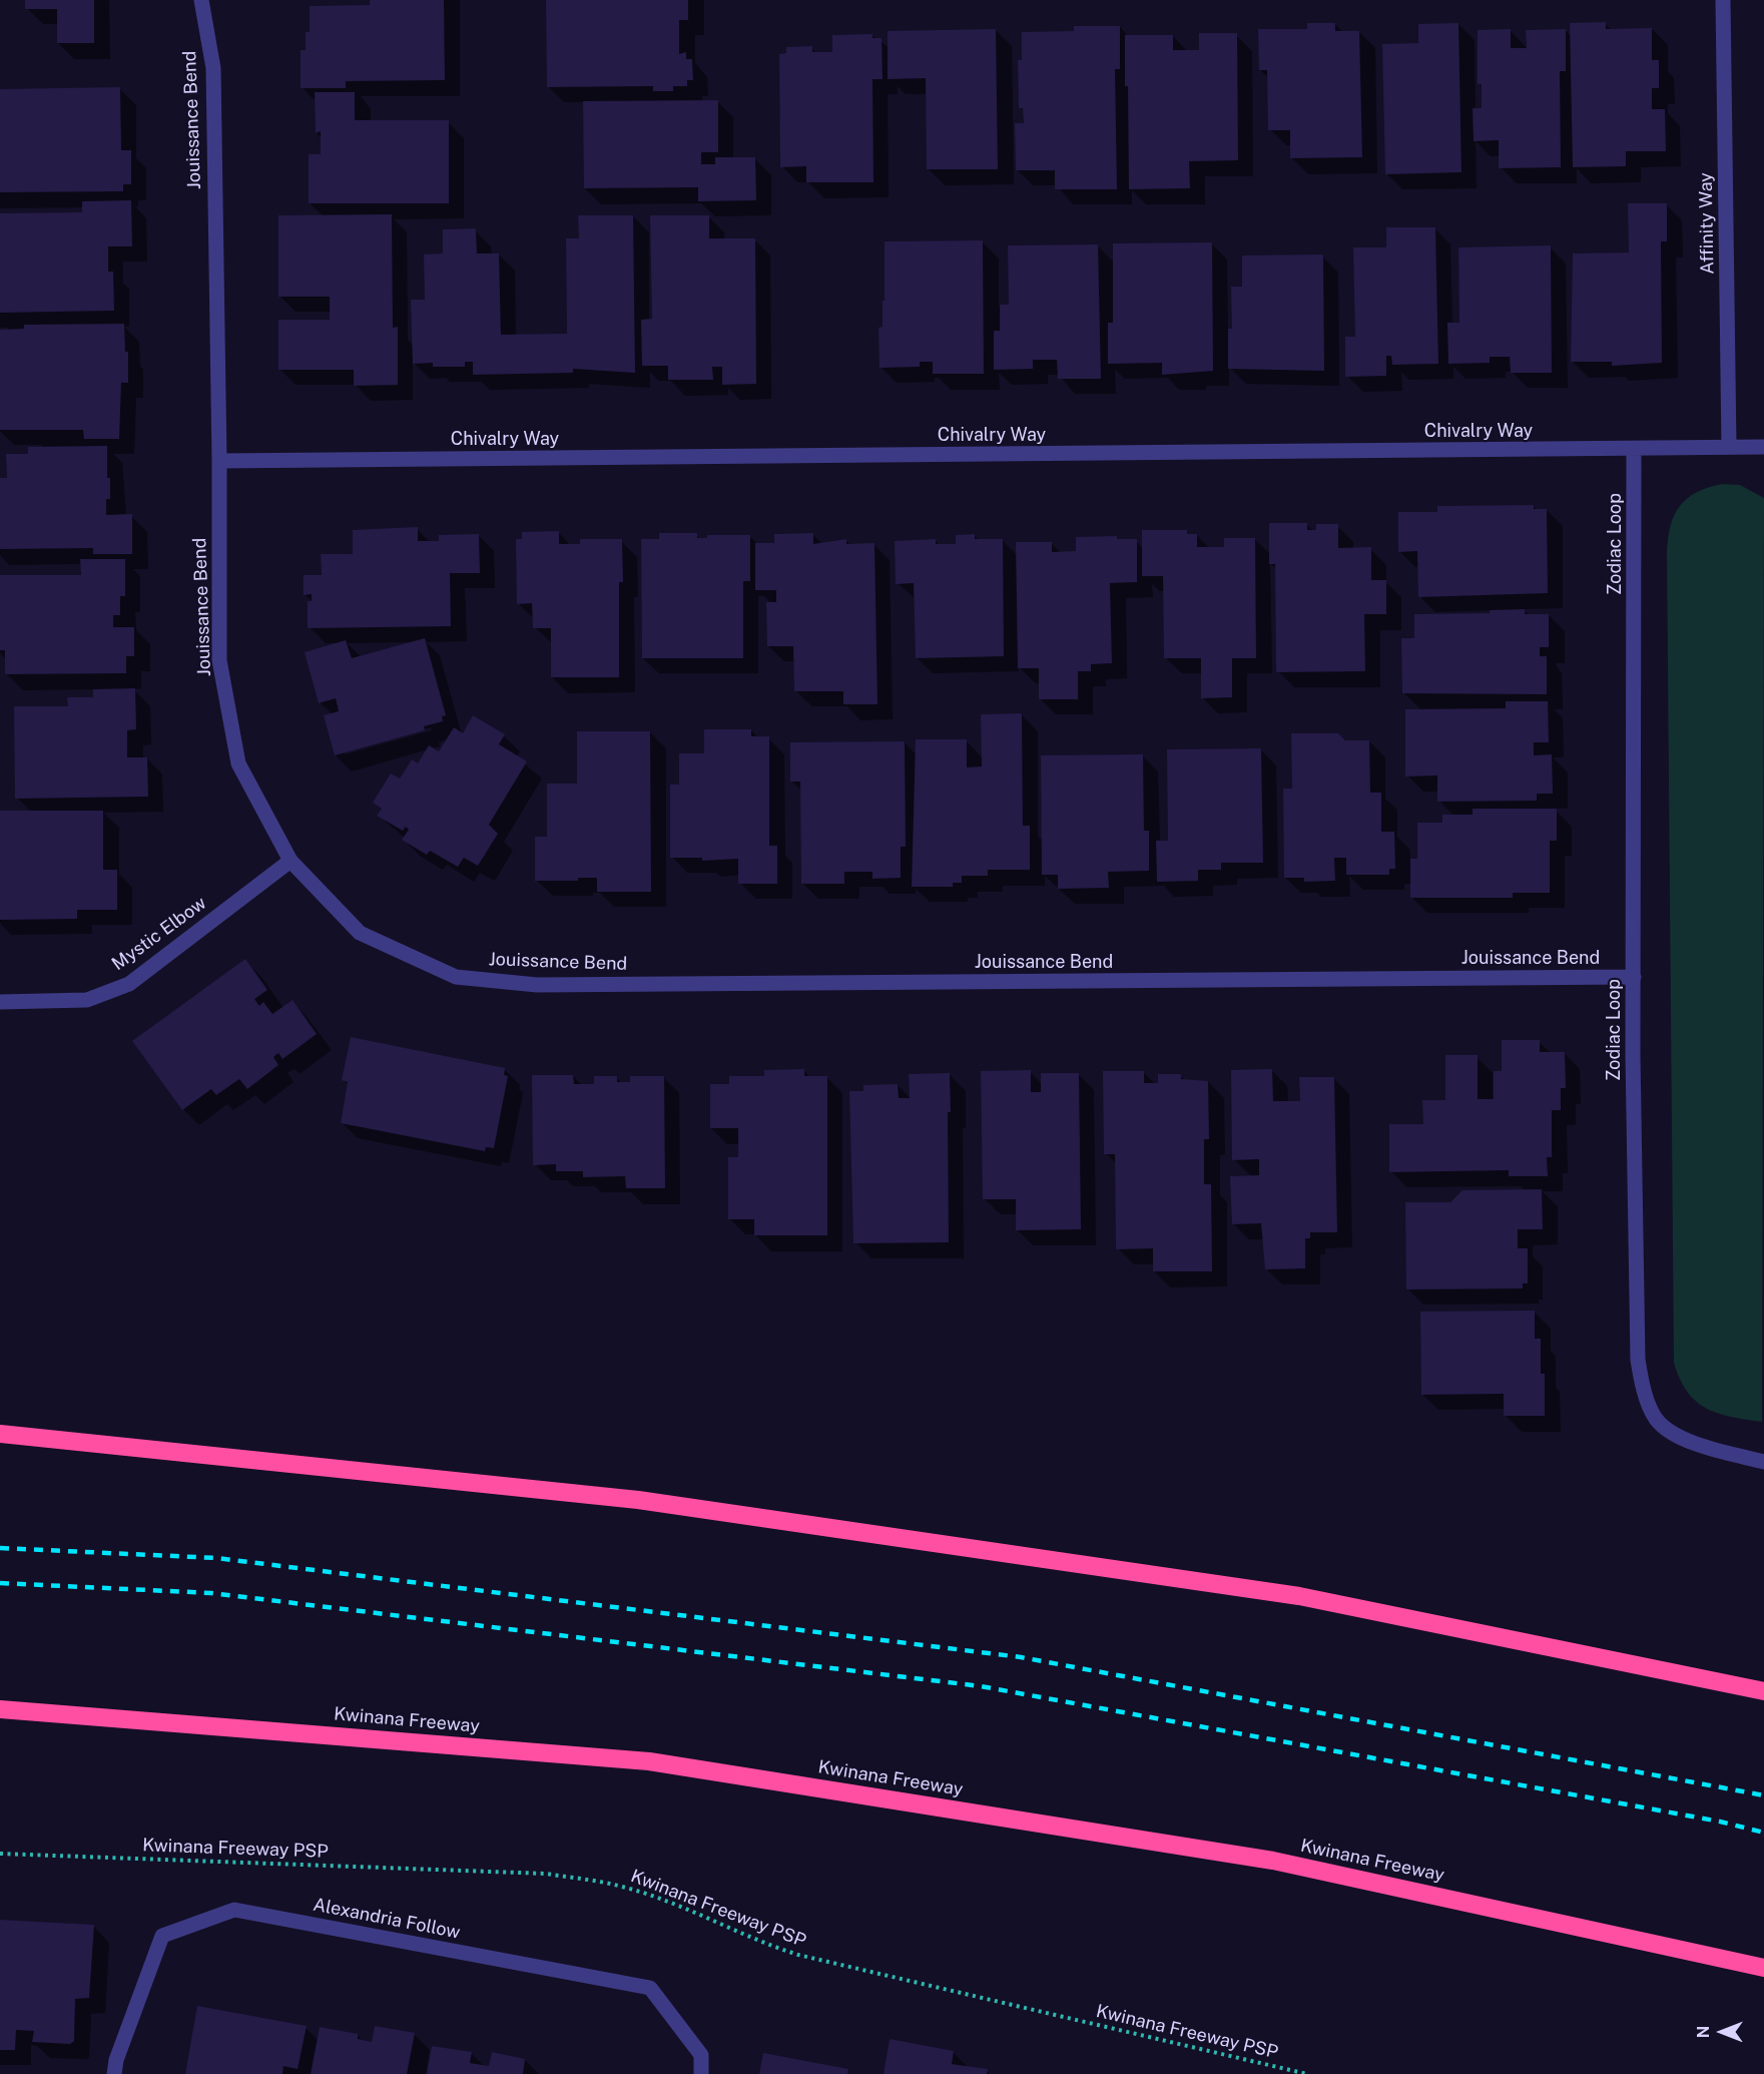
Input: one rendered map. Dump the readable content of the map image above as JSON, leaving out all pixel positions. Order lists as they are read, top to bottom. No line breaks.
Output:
{"streets":{"highway":["Kwinana Freeway"],"street":["Jouissance Bend","Affinity Way","Chivalry Way","Zodiac Loop","Mystic Elbow","Alexandria Follow"],"path":["Kwinana Freeway PSP"]},"crossings":[["Jouissance Bend","Chivalry Way"],["Jouissance Bend","Zodiac Loop"],["Jouissance Bend","Mystic Elbow"],["Affinity Way","Chivalry Way"],["Chivalry Way","Zodiac Loop"]],"north":"left"}
